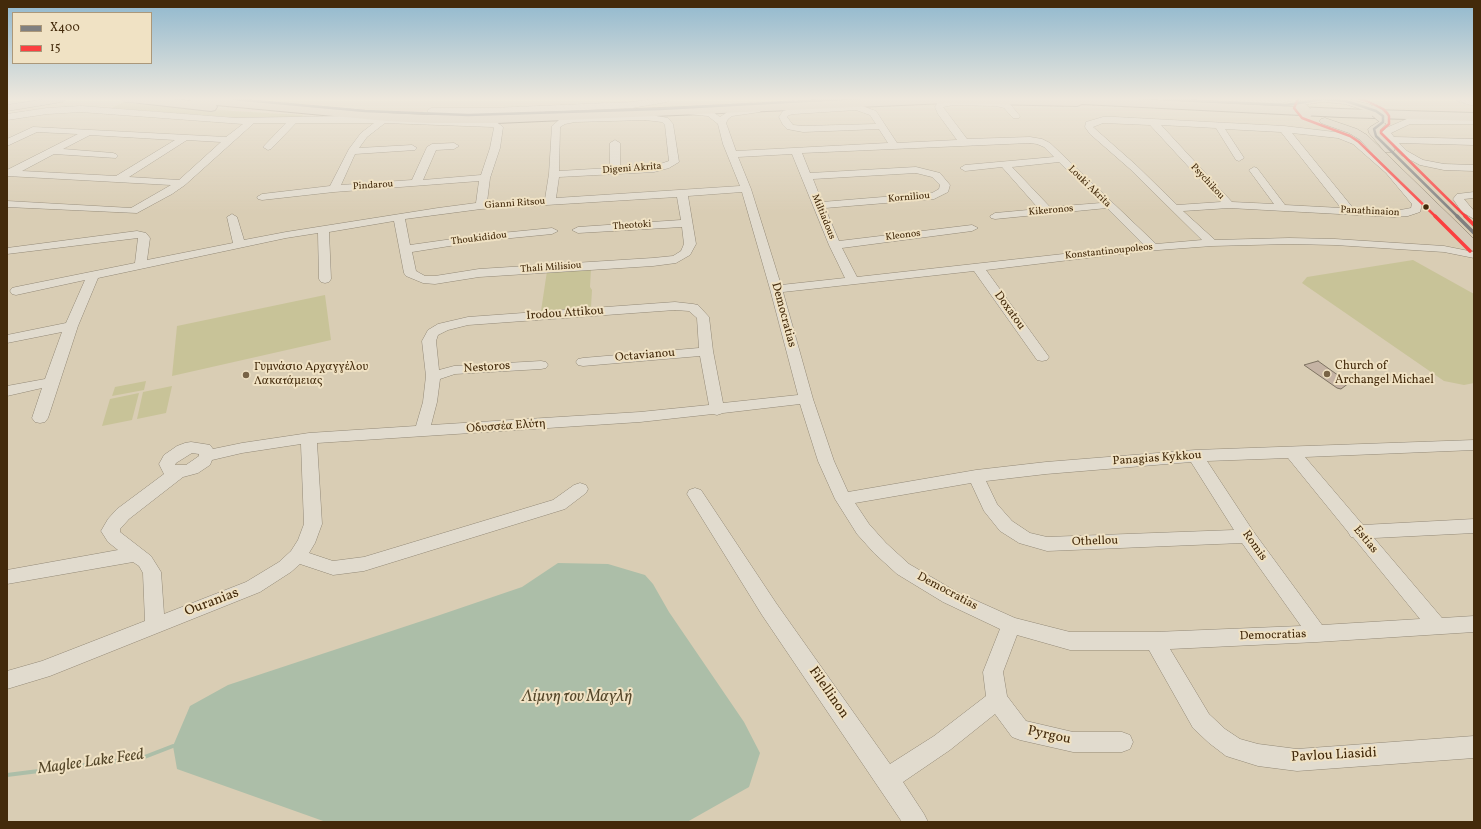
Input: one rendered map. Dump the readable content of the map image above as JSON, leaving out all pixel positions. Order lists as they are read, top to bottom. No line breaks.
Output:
{"streets":{"street":["Digeni Akrita","Psychikou","Pindarou","Louki Akrita","Korniliou","Gianni Ritsou","Kikeronos","Panathinaion","Miltiadous","Theotoki","Kleonos","Thoukididou","Konstantinoupoleos","Thali Milisiou","Doxatou","Irodou Attikou","Democratias","Octavianou","Nestoros","Οδυσσέα Ελύτη","Panagias Kykkou","Estias","Othellou","Romis","Ouranias","Filellinon","Pyrgou","Pavlou Liasidi"]},"crossings":[["Digeni Akrita","Gianni Ritsou"],["Psychikou","Panathinaion"],["Louki Akrita","Kikeronos"],["Louki Akrita","Miltiadous"],["Louki Akrita","Konstantinoupoleos"],["Louki Akrita","Democratias"],["Korniliou","Miltiadous"],["Gianni Ritsou","Thali Milisiou"],["Gianni Ritsou","Democratias"],["Panathinaion","Konstantinoupoleos"],["Miltiadous","Kleonos"],["Miltiadous","Konstantinoupoleos"],["Theotoki","Thali Milisiou"],["Thoukididou","Thali Milisiou"],["Konstantinoupoleos","Doxatou"],["Konstantinoupoleos","Democratias"],["Irodou Attikou","Octavianou"],["Irodou Attikou","Nestoros"],["Irodou Attikou","Οδυσσέα Ελύτη"],["Democratias","Οδυσσέα Ελύτη"],["Democratias","Panagias Kykkou"],["Democratias","Estias"],["Democratias","Romis"],["Democratias","Pyrgou"],["Democratias","Pavlou Liasidi"],["Οδυσσέα Ελύτη","Ouranias"],["Panagias Kykkou","Estias"],["Panagias Kykkou","Othellou"],["Panagias Kykkou","Romis"],["Othellou","Romis"]],"water":["Λίμνη του Μαγλή","Maglee Lake Feed"],"places":["Church of Archangel Michael","Γυμνάσιο Αρχαγγέλου Λακατάμειας"],"lines":["transit line X400","transit line 15"],"legend":["X400","15"]}
